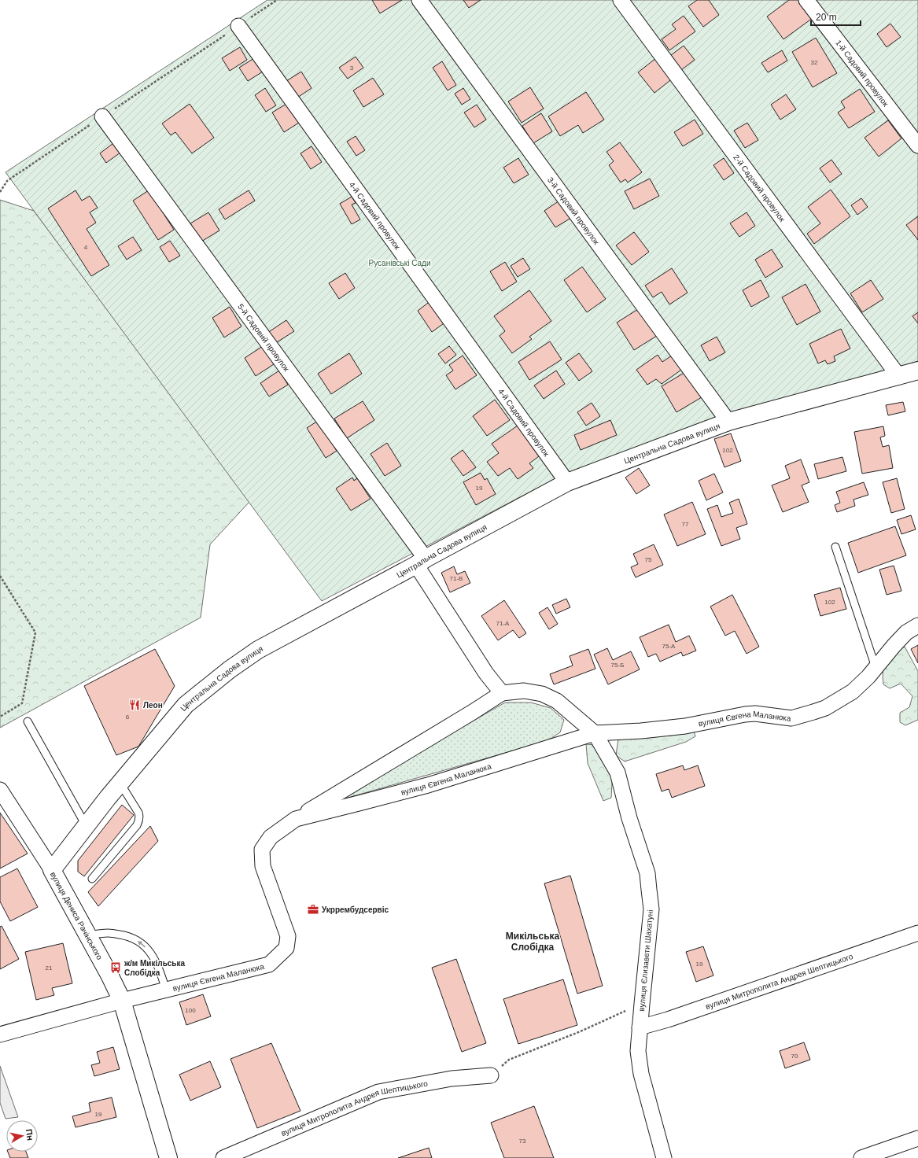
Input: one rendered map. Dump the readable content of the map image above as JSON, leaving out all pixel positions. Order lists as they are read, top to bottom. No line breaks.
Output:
{"streets":{"main road":["Центральна Садова вулиця","вулиця Дениса Рачінського"],"street":["1-й Садовий провулок","2-й Садовий провулок","3-й Садовий провулок","4-й Садовий провулок","5-й Садовий провулок","вулиця Євгена Маланюка","вулиця Єлизавети Шахатуні","вулиця Митрополита Андрея Шептицького"]},"crossings":[["2-й Садовий провулок","Центральна Садова вулиця"],["3-й Садовий провулок","Центральна Садова вулиця"],["4-й Садовий провулок","Центральна Садова вулиця"],["5-й Садовий провулок","Центральна Садова вулиця"],["Центральна Садова вулиця","вулиця Дениса Рачінського"],["вулиця Євгена Маланюка","вулиця Дениса Рачінського"],["вулиця Євгена Маланюка","вулиця Єлизавети Шахатуні"],["вулиця Єлизавети Шахатуні","вулиця Митрополита Андрея Шептицького"]],"districts":["Микільська Слобідка"],"parks":["Русанівські Сади"],"places":{"restaurant":["Леон"],"office":["Укррембудсервіс"],"bus stop":["ж/м Микільська Слобідка"]},"house_numbers":["32","3","4","102","19","77","75","71-В","102","71-А","75-А","75-Б","6","19","21","100","70","19","73"],"scale_bar":"20 m","north":"right"}
